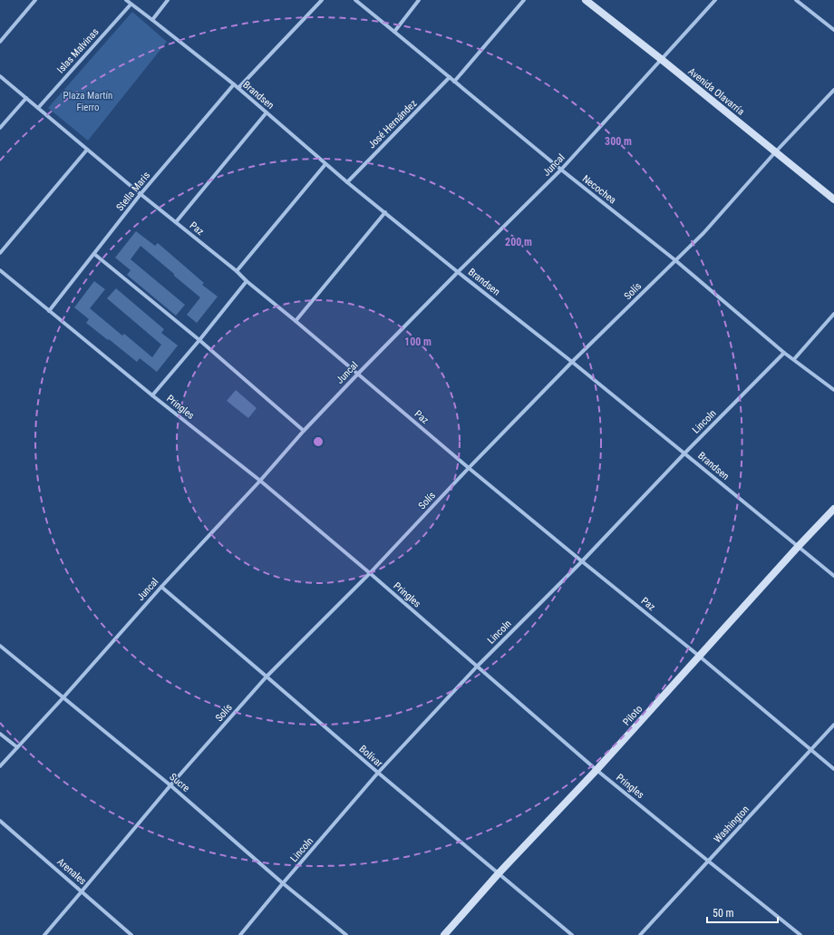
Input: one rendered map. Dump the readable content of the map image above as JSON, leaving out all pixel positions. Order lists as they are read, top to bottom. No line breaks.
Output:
{"streets":{"main road":["Avenida Olavarría","Piloto"],"street":["Islas Malvinas","Brandsen","José Hernández","Juncal","Necochea","Stella Maris","Paz","Solís","Pringles","Lincoln","Bolívar","Sucre","Washington","Arenales"]},"crossings":[["Islas Malvinas","Brandsen"],["Islas Malvinas","Paz"],["Avenida Olavarría","Juncal"],["Avenida Olavarría","Solís"],["Brandsen","José Hernández"],["Brandsen","Juncal"],["Brandsen","Stella Maris"],["Brandsen","Solís"],["Brandsen","Lincoln"],["Brandsen","Piloto"],["José Hernández","Necochea"],["Juncal","Necochea"],["Juncal","Paz"],["Juncal","Pringles"],["Juncal","Bolívar"],["Juncal","Sucre"],["Necochea","Solís"],["Necochea","Lincoln"],["Stella Maris","Paz"],["Stella Maris","Pringles"],["Paz","Solís"],["Paz","Lincoln"],["Paz","Piloto"],["Paz","Washington"],["Solís","Pringles"],["Solís","Bolívar"],["Solís","Sucre"],["Solís","Arenales"],["Pringles","Lincoln"],["Pringles","Piloto"],["Pringles","Washington"],["Lincoln","Bolívar"],["Lincoln","Sucre"],["Piloto","Bolívar"]],"parks":["Plaza Martín Fierro"],"scale_bar":"50 m","rings":["300 m","200 m","100 m"]}
